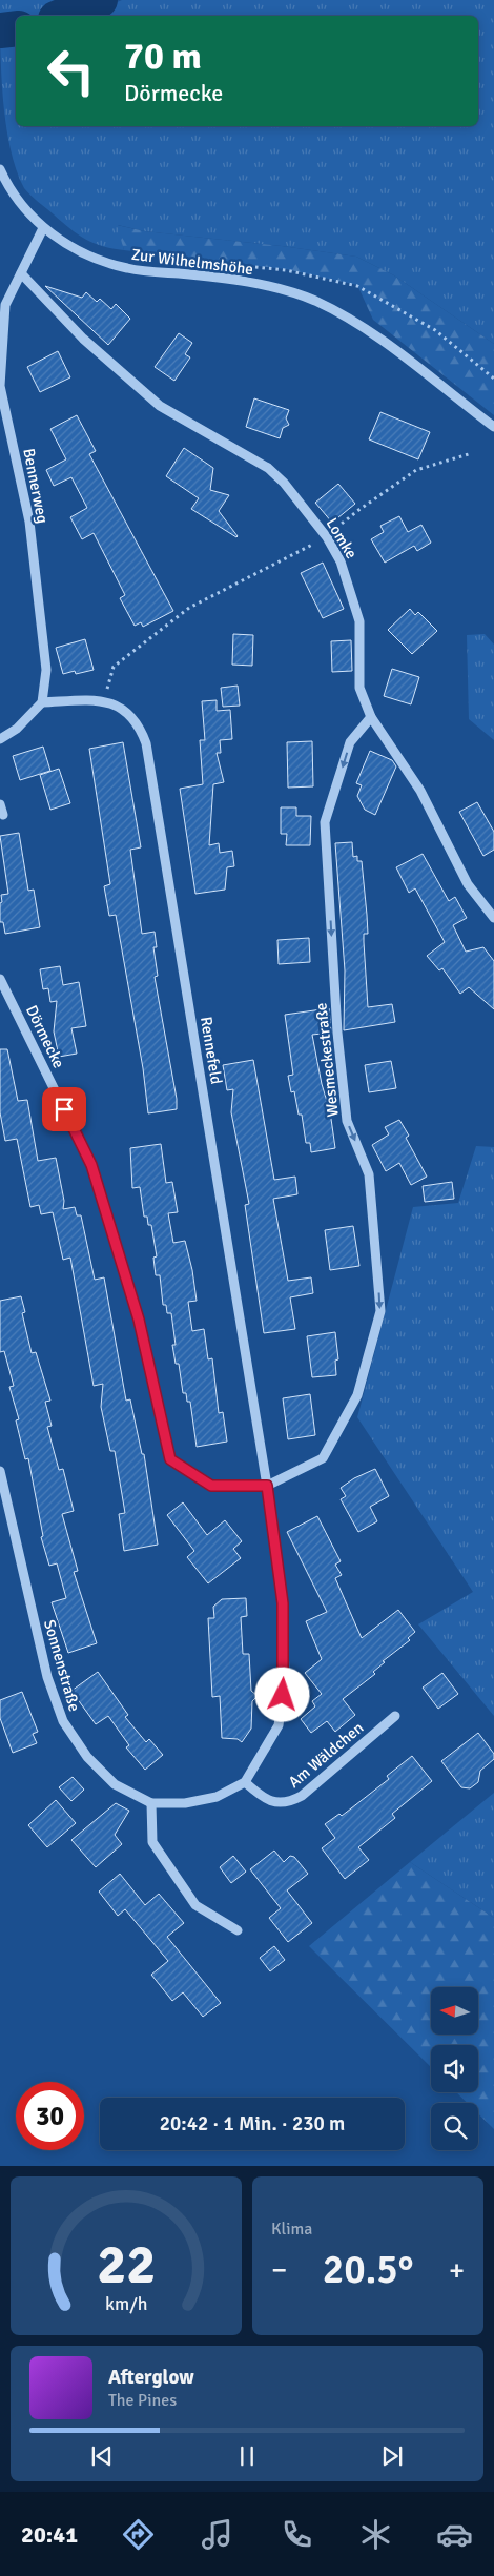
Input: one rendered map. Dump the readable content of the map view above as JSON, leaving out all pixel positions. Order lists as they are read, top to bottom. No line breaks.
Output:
{"streets":{"street":["Zur Wilhelmshöhe","Bennerweg","Lomke","Dörmecke","Rennefeld","Wesmeckestraße","Sonnenstraße","Am Wäldchen"]},"crossings":[["Zur Wilhelmshöhe","Bennerweg"],["Bennerweg","Lomke"],["Lomke","Wesmeckestraße"],["Dörmecke","Rennefeld"],["Dörmecke","Wesmeckestraße"],["Rennefeld","Wesmeckestraße"],["Sonnenstraße","Am Wäldchen"]],"one_way":["Wesmeckestraße"],"north":"left","page":{"turn":["70 m","Dörmecke"],"limit":"30","trip":"20:42 · 1 Min. · 230 m","tile":"Klima","heat":["−","20.5°","+"],"song":["Afterglow","The Pines"],"tabs":"20:41","gauge":["22","km/h"]}}
